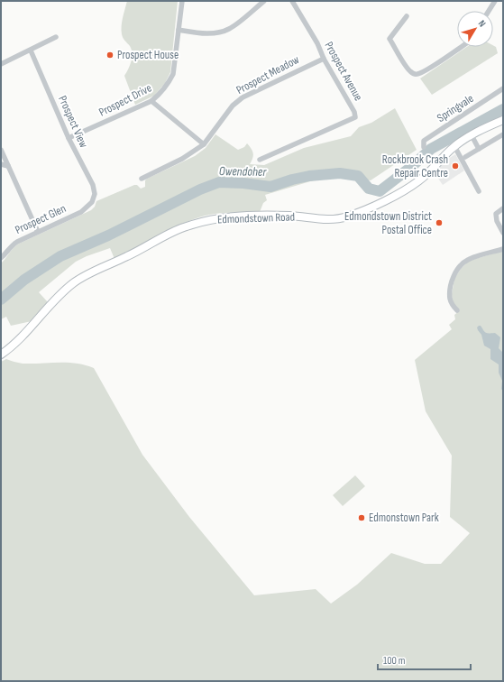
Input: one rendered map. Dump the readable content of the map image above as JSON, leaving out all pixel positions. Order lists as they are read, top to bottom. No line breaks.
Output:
{"streets":{"main road":["Edmondstown Road"],"street":["Prospect Avenue","Prospect Meadow","Prospect Drive","Springvale","Prospect View","Prospect Glen"]},"crossings":[["Prospect Avenue","Prospect Meadow"],["Prospect Drive","Prospect View"],["Prospect View","Prospect Glen"]],"water":["Owendoher"],"places":["Prospect House","Rockbrook Crash Repair Centre","Edmondstown District Postal Office","Edmonstown Park"],"scale_bar":"100 m","north":"top right"}
